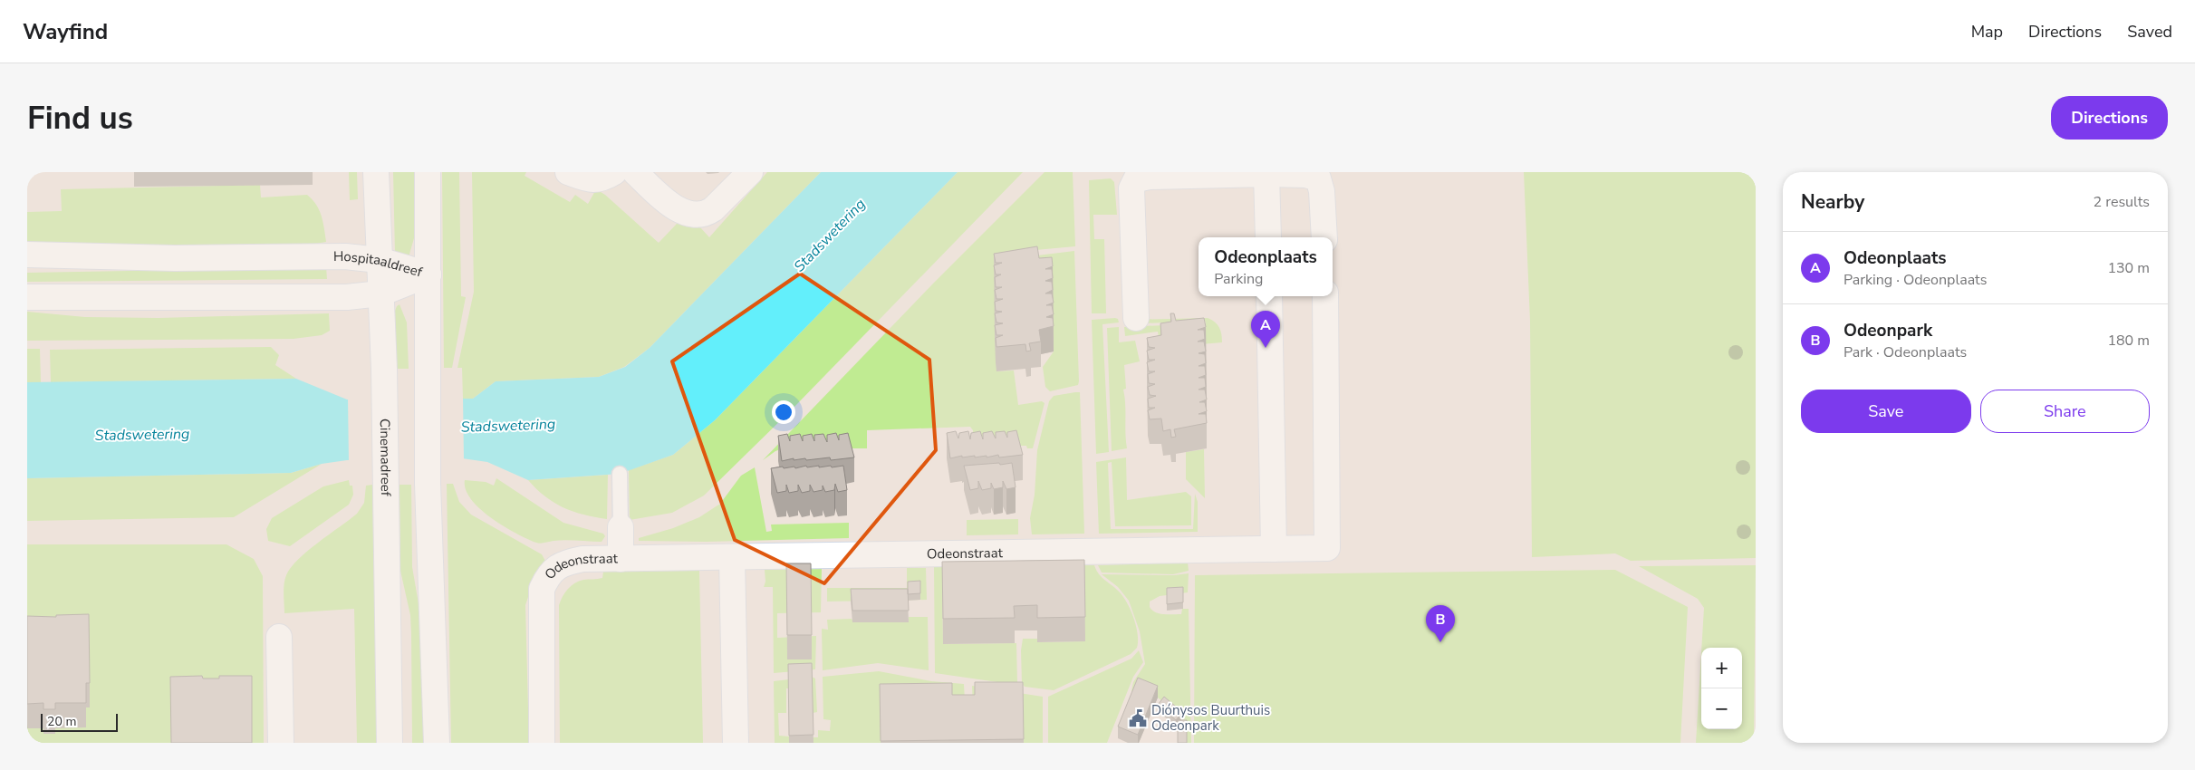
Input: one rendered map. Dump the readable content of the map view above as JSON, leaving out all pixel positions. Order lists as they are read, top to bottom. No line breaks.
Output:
{"streets":{"street":["Hospitaaldreef","Cinemadreef","Odeonstraat"]},"crossings":[["Hospitaaldreef","Cinemadreef"]],"water":["Stadswetering"],"places":{"public building":["Diónysos Buurthuis Odeonpark"]},"scale_bar":"20 m","page":{"header":"Wayfind","nav":["Map","Directions","Saved"],"buttons":["Directions",["Save","Share"]],"title":"Find us","heading":["Nearby","2 results"],"list":[{"mark":"A","name":"Odeonplaats","note":"Parking · Odeonplaats","value":"130 m"},{"mark":"B","name":"Odeonpark","note":"Park · Odeonplaats","value":"180 m"}],"popup":["Odeonplaats","Parking"],"pins":["A","B"],"map_buttons":["+","−"],"scale":"20 m"}}
